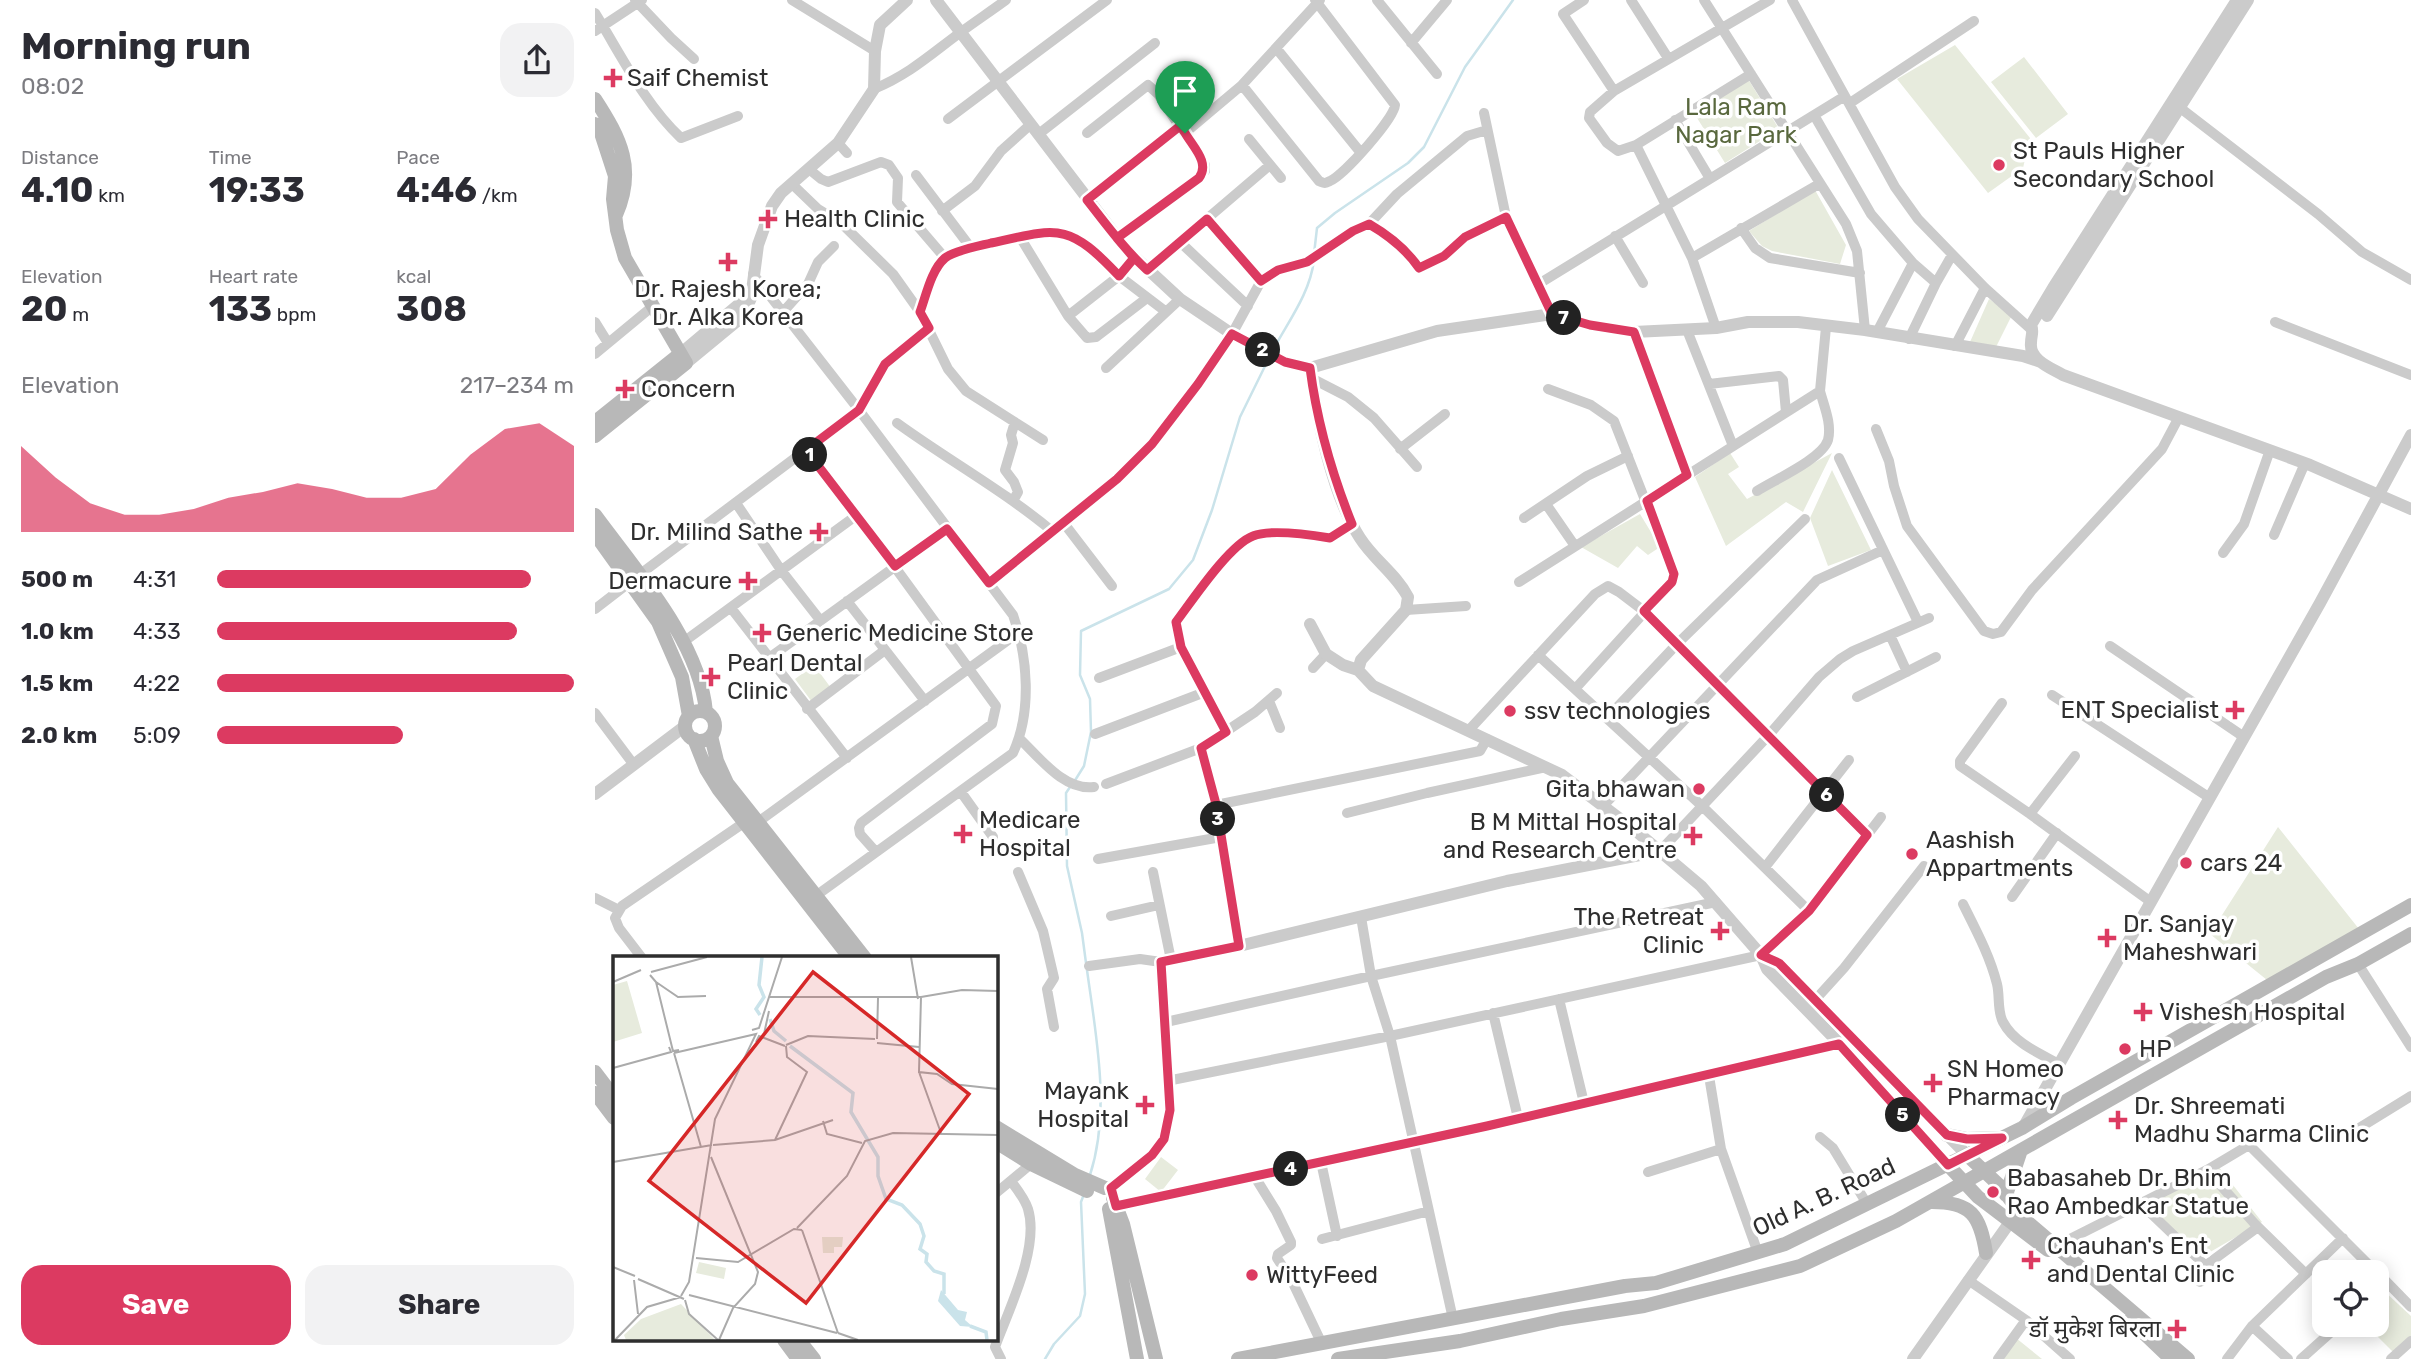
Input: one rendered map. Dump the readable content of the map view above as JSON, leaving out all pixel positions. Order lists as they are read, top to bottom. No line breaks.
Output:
{"streets":{"main road":["Old A. B. Road"]},"parks":["Lala Ram Nagar Park"],"places":{"health":["Saif Chemist","Health Clinic","Dr. Rajesh Korea; Dr. Alka Korea","Concern","Dr. Milind Sathe","Dermacure","Generic Medicine Store","Pearl Dental Clinic","ENT Specialist","Medicare Hospital","B M Mittal Hospital and Research Centre","The Retreat Clinic","Dr. Sanjay Maheshwari","Vishesh Hospital","SN Homeo Pharmacy","Mayank Hospital","Dr. Shreemati Madhu Sharma Clinic","Chauhan's Ent and Dental Clinic","डॉ मुकेश बिरला"],"other":["St Pauls Higher Secondary School","ssv technologies","Gita bhawan","Aashish Appartments","cars 24","HP","Babasaheb Dr. Bhim Rao Ambedkar Statue","WittyFeed"]},"page":{"heading":["Morning run","08:02"],"stats":[["Distance","4.10 km"],["Time","19:33"],["Pace","4:46 /km"],["Elevation","20 m"],["Heart rate","133 bpm"],["kcal","308"]],"pins":["7","2","1","6","3","5","4"],"chart":["Elevation","217–234 m"],"list":[{"name":"500 m","note":"4:31"},{"name":"1.0 km","note":"4:33"},{"name":"1.5 km","note":"4:22"},{"name":"2.0 km","note":"5:09"}],"buttons":["Save","Share"]}}
